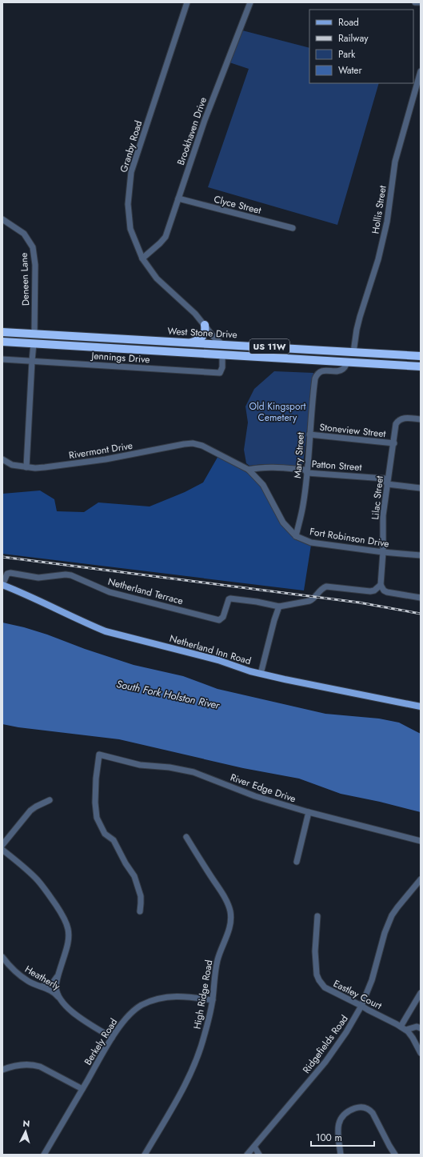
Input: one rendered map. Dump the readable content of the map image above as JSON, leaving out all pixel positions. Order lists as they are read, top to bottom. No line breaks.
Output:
{"streets":{"highway":["West Stone Drive","US 11W"],"main road":["Netherland Inn Road"],"street":["Brookhaven Drive","Granby Road","Clyce Street","Hollis Street","Deneen Lane","Jennings Drive","Stoneview Street","Rivermont Drive","Mary Street","Patton Street","Lilac Street","Fort Robinson Drive","Netherland Terrace","River Edge Drive","Heatherly","High Ridge Road","Eastley Court","Berkely Road","Ridgefields Road"]},"crossings":[["Brookhaven Drive","Granby Road"],["Brookhaven Drive","Clyce Street"],["Granby Road","West Stone Drive"],["Hollis Street","West Stone Drive"],["Deneen Lane","West Stone Drive"],["US 11W","Jennings Drive"],["US 11W","Mary Street"],["Stoneview Street","Mary Street"],["Stoneview Street","Lilac Street"],["Rivermont Drive","Fort Robinson Drive"],["Mary Street","Patton Street"],["Mary Street","Fort Robinson Drive"],["Patton Street","Lilac Street"],["Patton Street","Fort Robinson Drive"],["Lilac Street","Fort Robinson Drive"],["Netherland Terrace","Netherland Inn Road"],["Heatherly","Berkely Road"],["High Ridge Road","Berkely Road"],["Eastley Court","Ridgefields Road"]],"water":["South Fork Holston River"],"parks":["Old Kingsport Cemetery"],"legend":["Road","Railway","Park","Water"],"scale_bar":"100 m","north":"top"}
